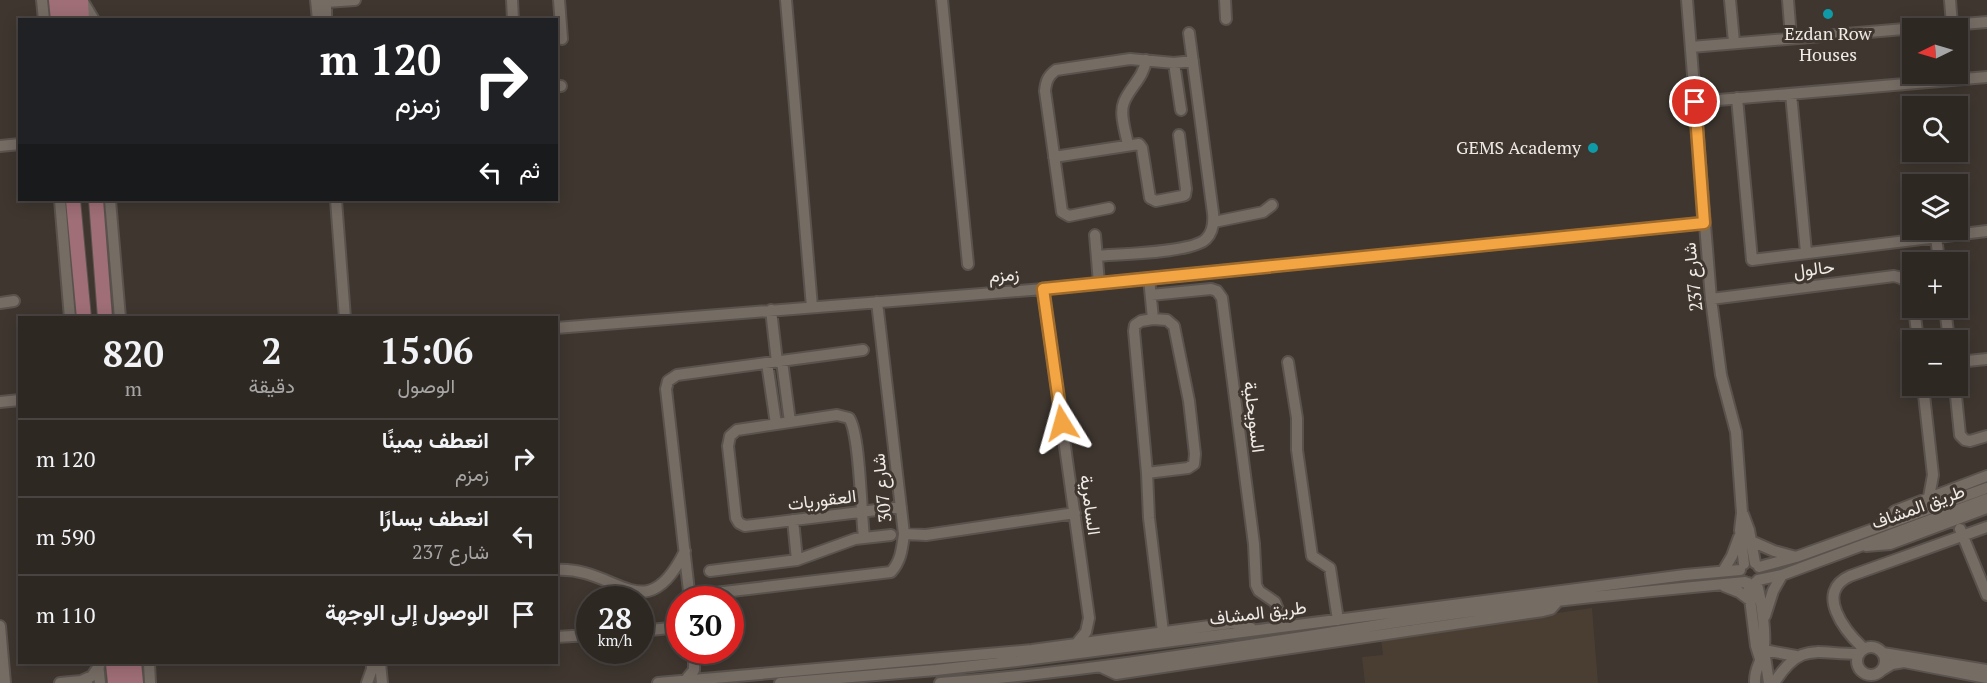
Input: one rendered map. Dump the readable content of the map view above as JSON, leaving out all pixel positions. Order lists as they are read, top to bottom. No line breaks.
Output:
{"streets":{"street":["حالول","زمزم","شارع 237","السويحلية","شارع 307","العقوريات","السامرية","طريق المشاف"]},"crossings":[["حالول","شارع 237"],["زمزم","شارع 237"],["زمزم","شارع 307"],["زمزم","السامرية"],["شارع 237","طريق المشاف"],["السويحلية","طريق المشاف"],["شارع 307","العقوريات"],["شارع 307","السامرية"]],"places":["Ezdan Row Houses","GEMS Academy"],"north":"left","page":{"map_buttons":["+","−"],"turn":["120 m","زمزم"],"then":"ثم","eta":["15:06","الوصول","2","دقيقة","820","m"],"list":[{"name":"انعطف يمينًا","note":"زمزم","value":"120 m"},{"name":"انعطف يسارًا","note":"شارع 237","value":"590 m"},{"name":"الوصول إلى الوجهة","value":"110 m"}],"speed":"28 km/h","limit":"30"}}
